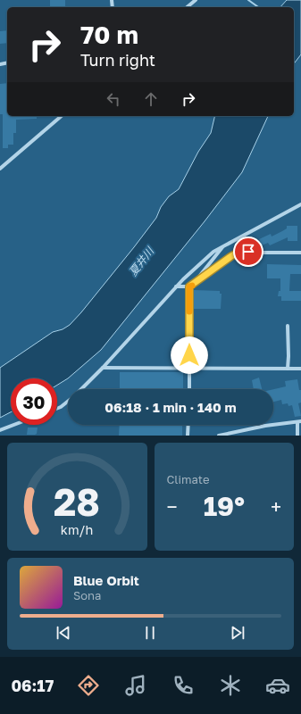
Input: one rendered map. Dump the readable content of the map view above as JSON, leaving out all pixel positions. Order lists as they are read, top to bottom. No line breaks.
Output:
{"water":["夏井川"],"page":{"turn":["70 m","Turn right"],"limit":"30","trip":"06:18 · 1 min · 140 m","tile":"Climate","heat":["−","19°","+"],"song":["Blue Orbit","Sona"],"tabs":"06:17","gauge":["28","km/h"]}}
